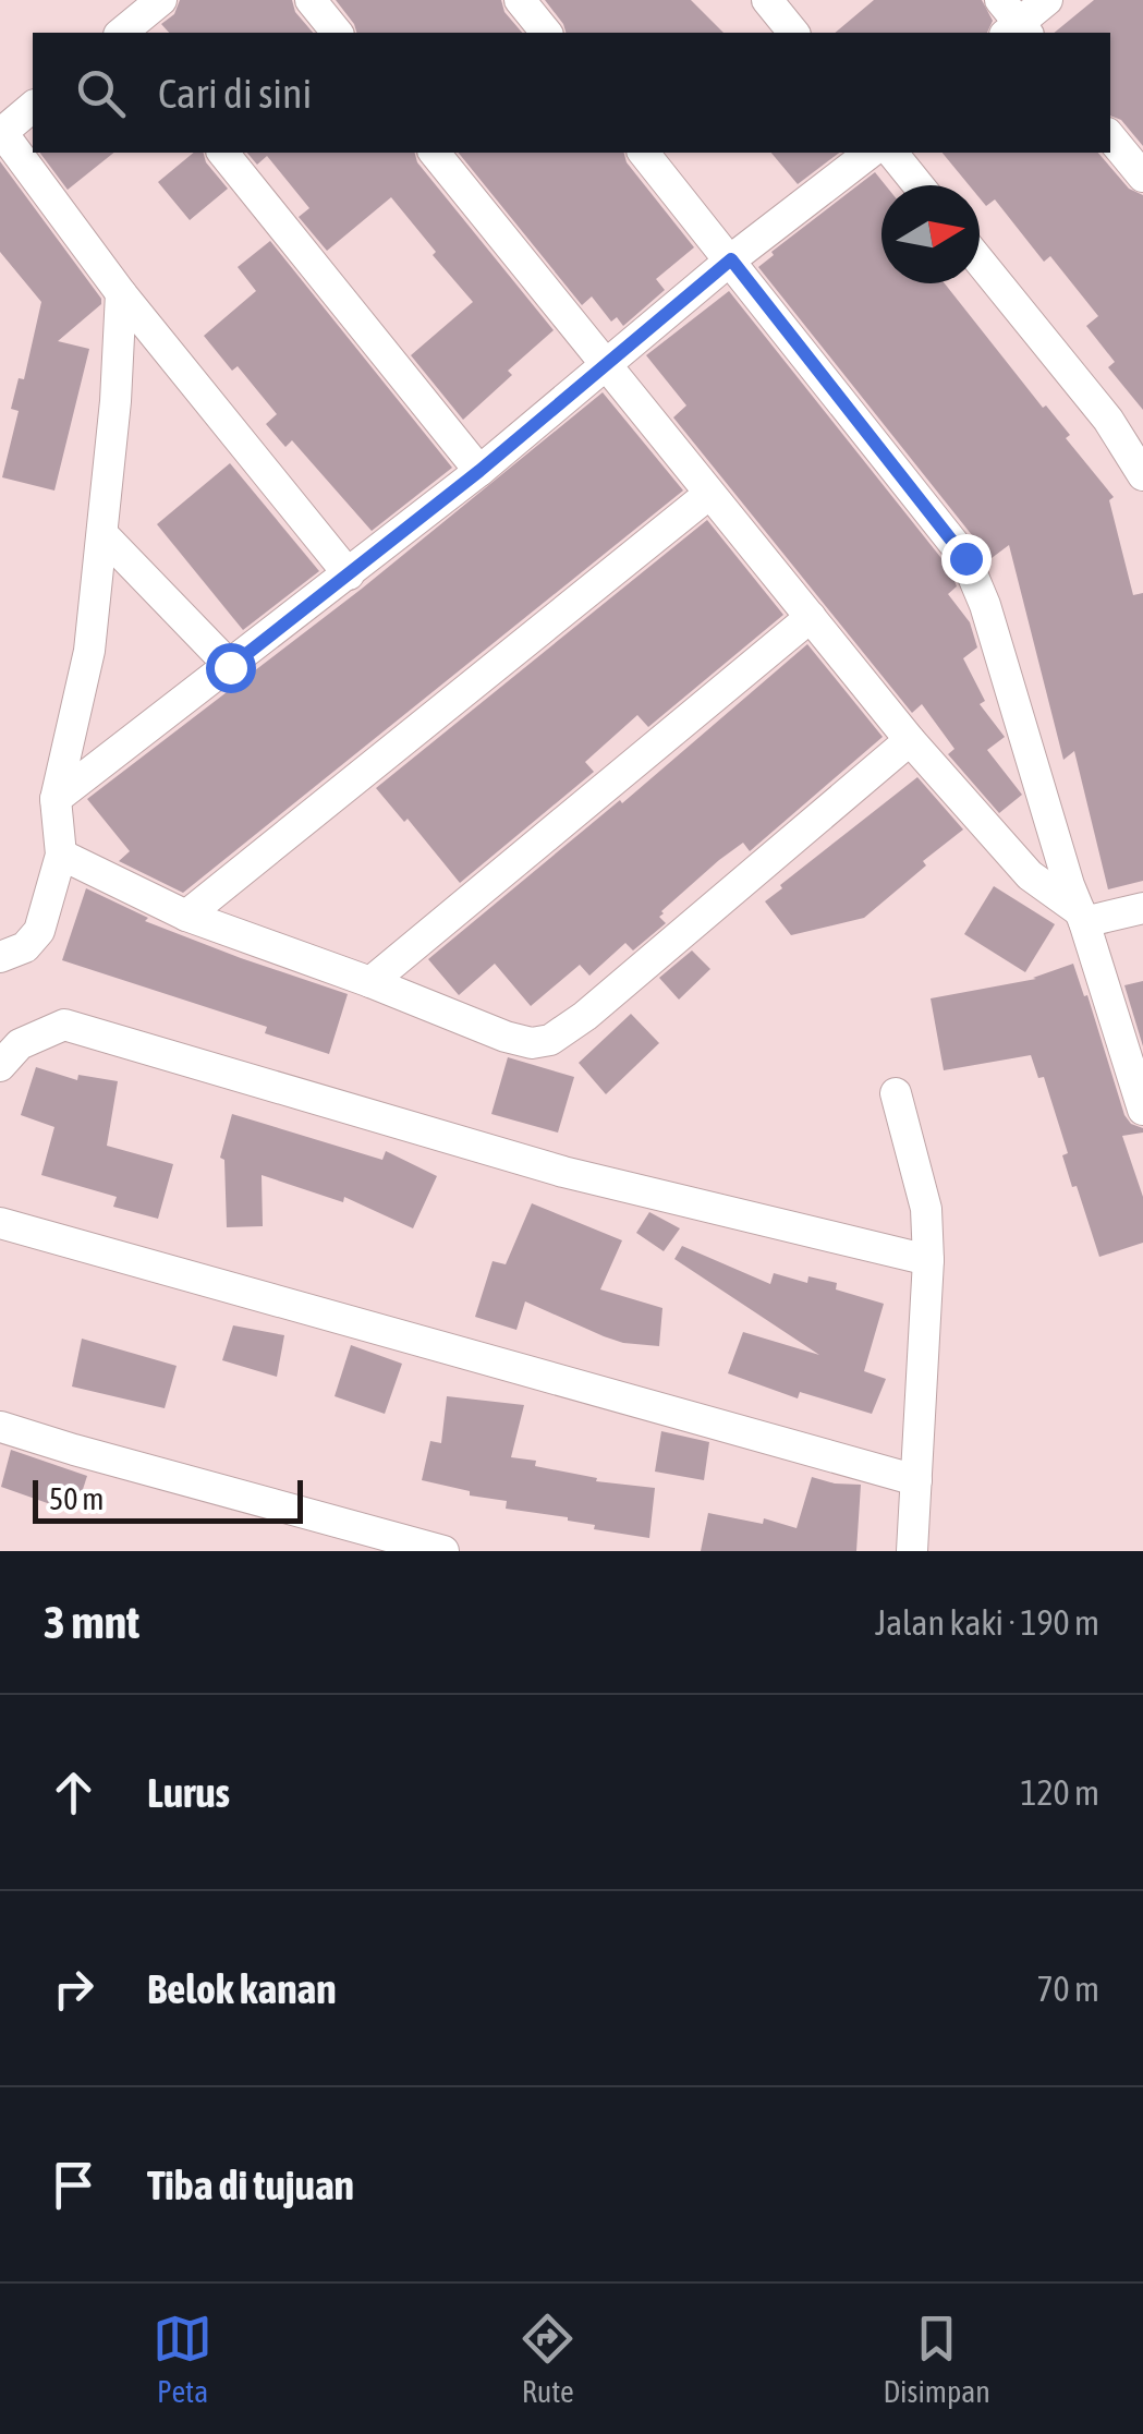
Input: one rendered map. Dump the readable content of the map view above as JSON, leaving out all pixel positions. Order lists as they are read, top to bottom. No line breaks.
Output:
{"scale_bar":"50 m","north":"right","page":{"search":"Cari di sini","scale":"50 m","heading":["3 mnt","Jalan kaki · 190 m"],"list":[["Lurus","120 m"],["Belok kanan","70 m"],"Tiba di tujuan"],"nav":["Peta","Rute","Disimpan"]}}
